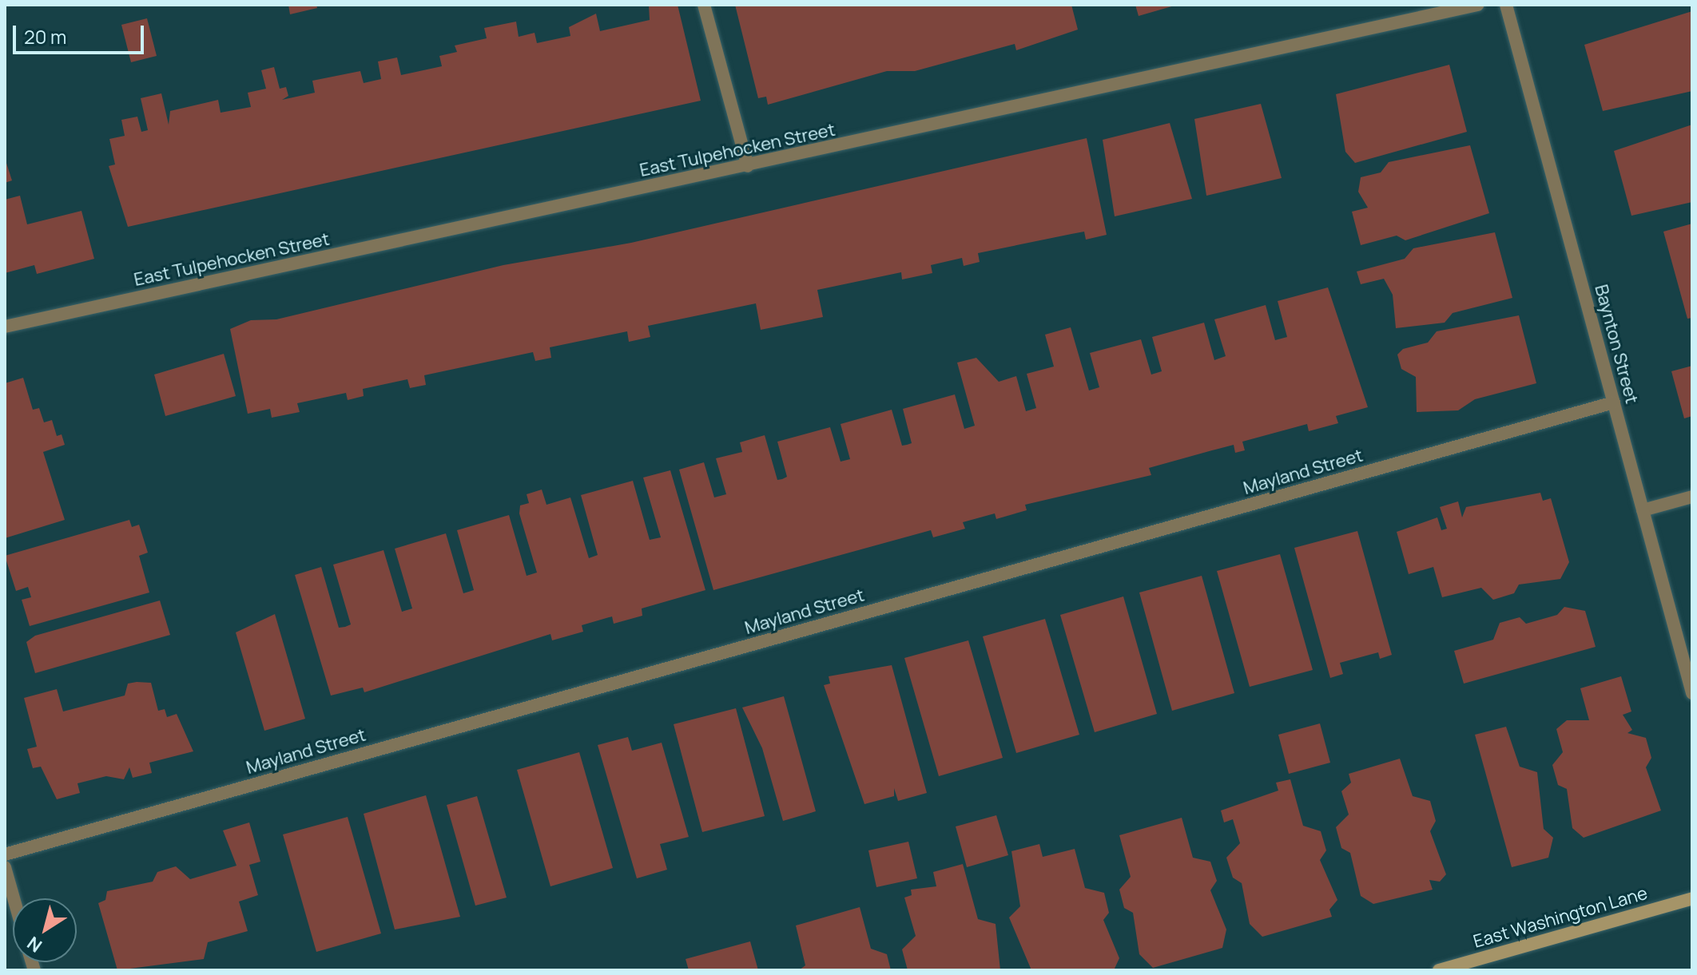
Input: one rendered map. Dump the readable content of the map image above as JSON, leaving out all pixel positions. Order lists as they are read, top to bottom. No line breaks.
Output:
{"streets":{"main road":["East Washington Lane"],"street":["East Tulpehocken Street","Baynton Street","Mayland Street"]},"crossings":[["Baynton Street","Mayland Street"]],"scale_bar":"20 m","north":"bottom left"}
